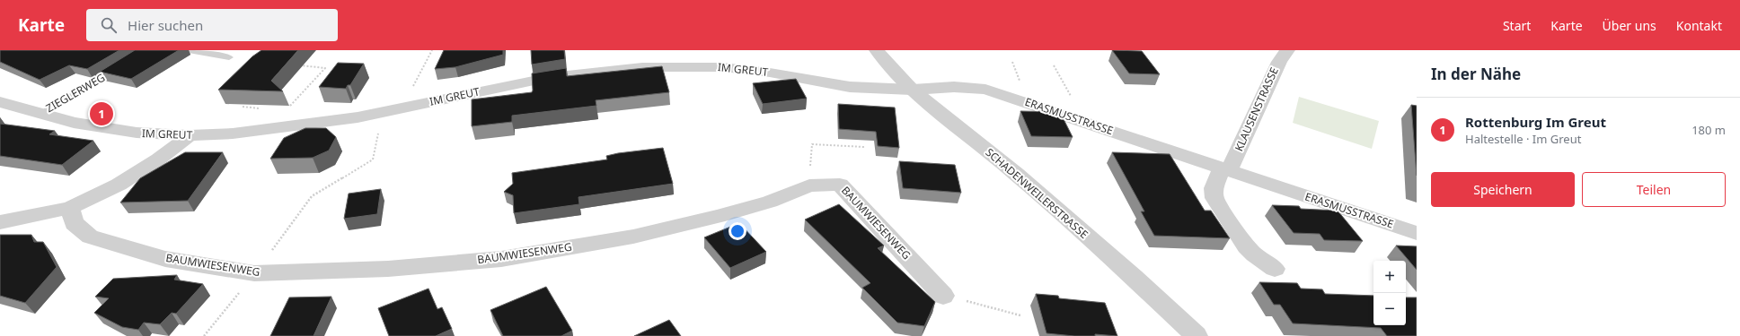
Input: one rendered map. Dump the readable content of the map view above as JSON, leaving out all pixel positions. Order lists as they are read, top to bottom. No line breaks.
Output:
{"streets":{"street":["IM GREUT","KLAUSENSTRASSE","ERASMUSSTRASSE","SCHADENWEILERSTRASSE","BAUMWIESENWEG"],"lane":["ZIEGLERWEG"]},"crossings":[["IM GREUT","ZIEGLERWEG"],["IM GREUT","ERASMUSSTRASSE"],["IM GREUT","SCHADENWEILERSTRASSE"],["KLAUSENSTRASSE","ERASMUSSTRASSE"],["ERASMUSSTRASSE","SCHADENWEILERSTRASSE"]],"page":{"header":"Karte","search":"Hier suchen","nav":["Start","Karte","Über uns","Kontakt"],"heading":"In der Nähe","list":[{"mark":"1","name":"Rottenburg Im Greut","note":"Haltestelle · Im Greut","value":"180 m"}],"pins":"1","buttons":["Speichern","Teilen"],"map_buttons":["+","−"]}}
